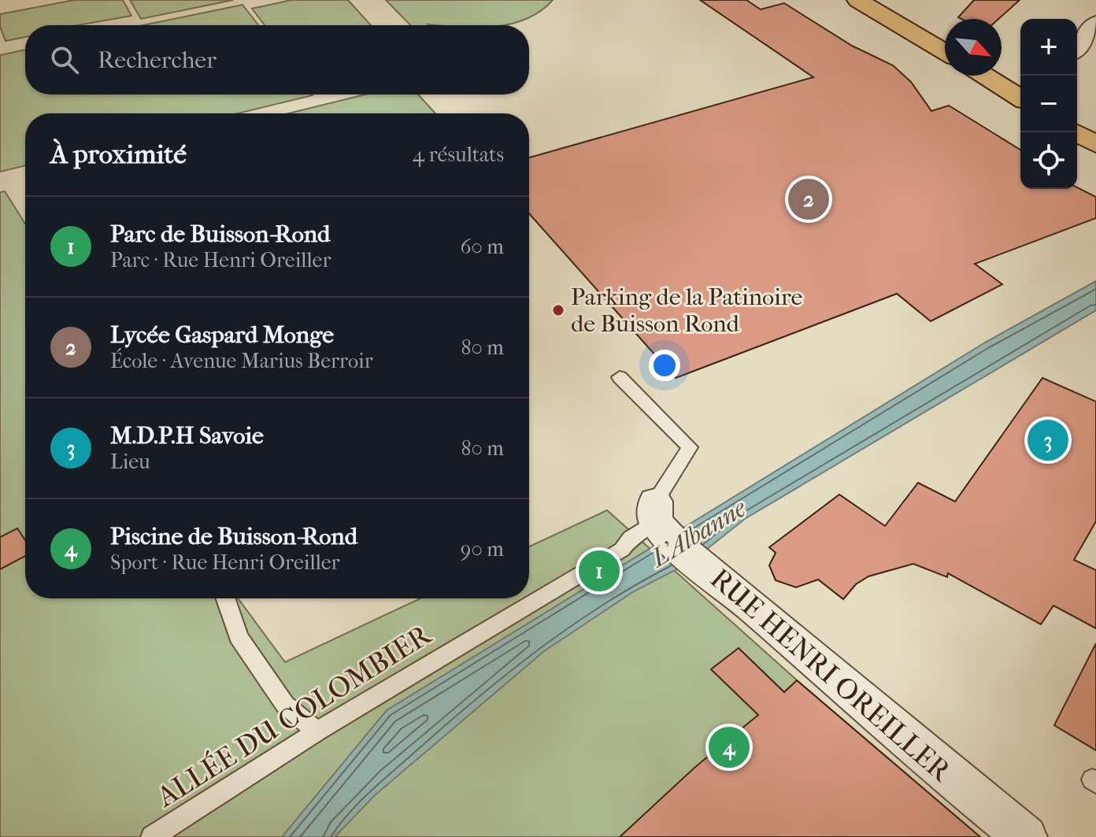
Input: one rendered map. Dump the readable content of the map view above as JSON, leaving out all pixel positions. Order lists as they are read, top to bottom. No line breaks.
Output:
{"streets":{"street":["RUE HENRI OREILLER"],"lane":["ALLÉE DU COLOMBIER"]},"crossings":[["RUE HENRI OREILLER","ALLÉE DU COLOMBIER"]],"water":["L'Albanne"],"places":["Parking de la Patinoire de Buisson Rond"],"north":"bottom right","page":{"map_buttons":["+","−"],"search":"Rechercher","heading":["À proximité","4 résultats"],"pins":["2","3","1","4"],"list":[{"mark":"1","name":"Parc de Buisson-Rond","note":"Parc · Rue Henri Oreiller","value":"60 m"},{"mark":"2","name":"Lycée Gaspard Monge","note":"École · Avenue Marius Berroir","value":"80 m"},{"mark":"3","name":"M.D.P.H Savoie","note":"Lieu","value":"80 m"},{"mark":"4","name":"Piscine de Buisson-Rond","note":"Sport · Rue Henri Oreiller","value":"90 m"}]}}
